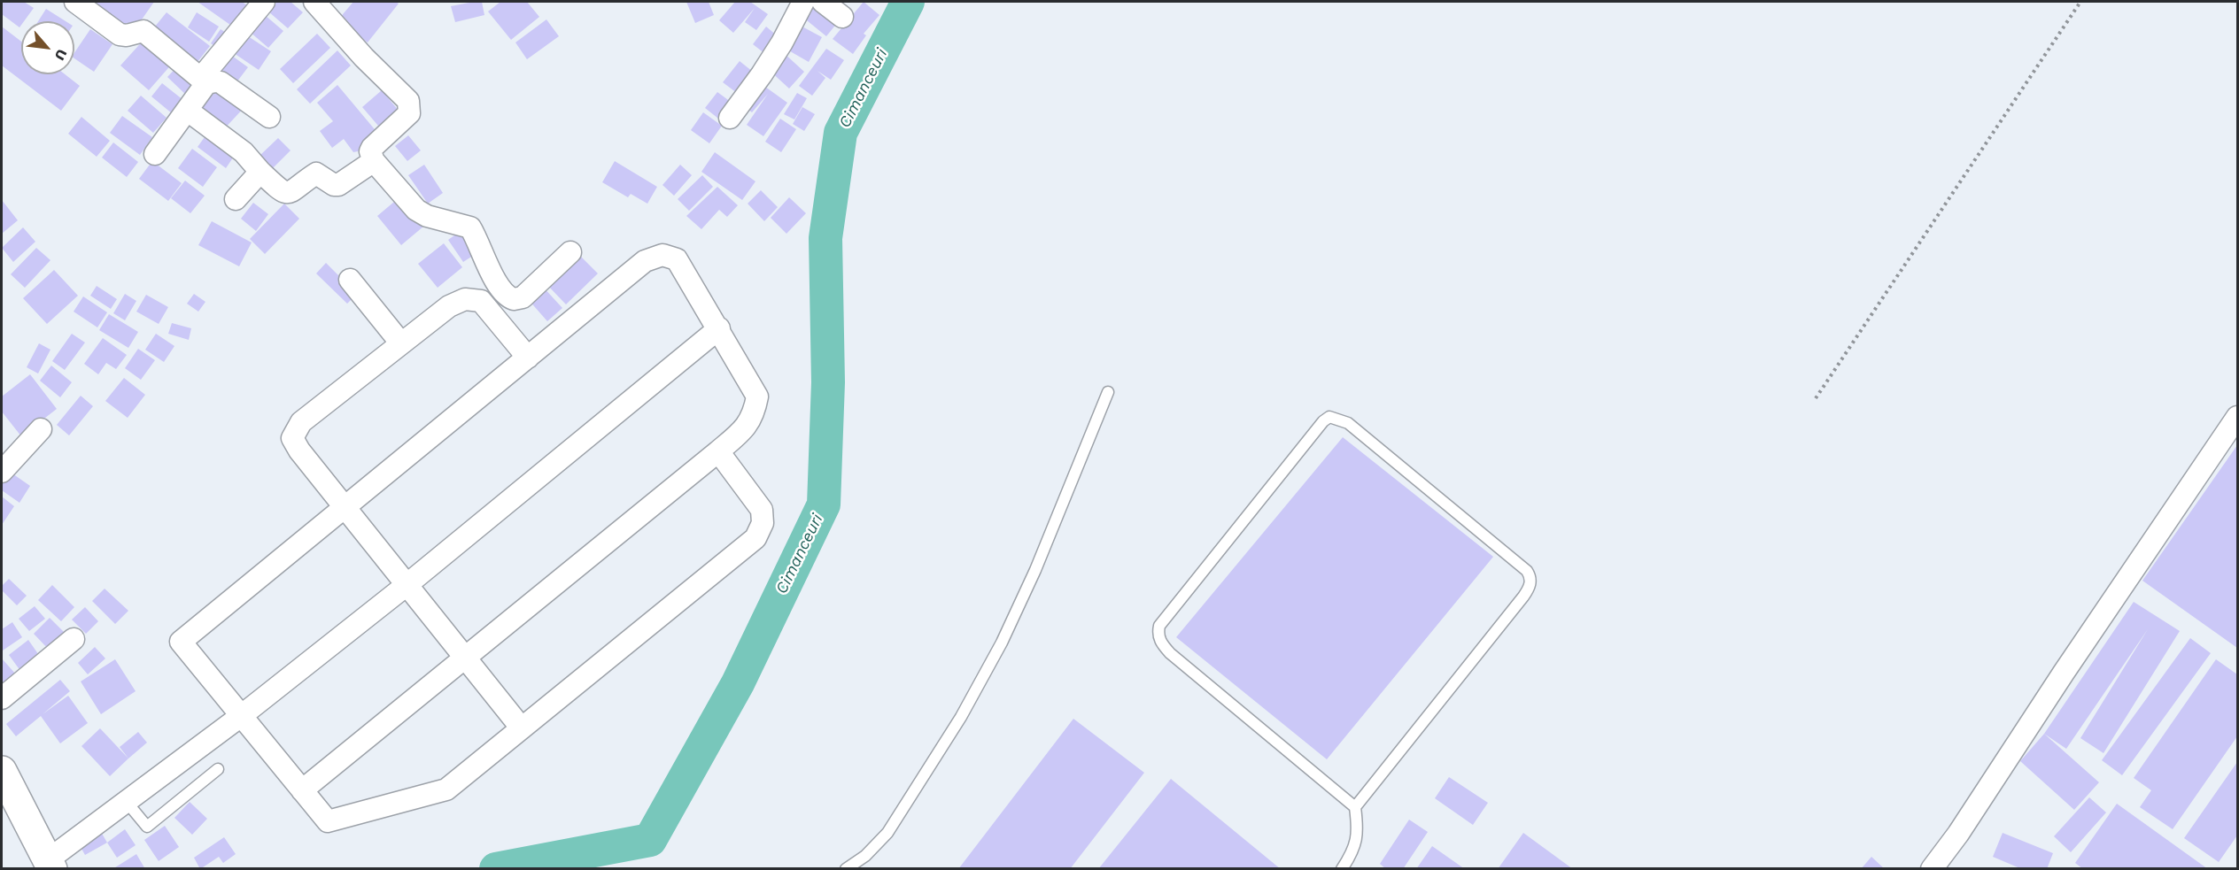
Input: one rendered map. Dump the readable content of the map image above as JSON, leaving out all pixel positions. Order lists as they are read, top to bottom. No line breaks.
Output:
{"water":["Cimanceuri"],"north":"bottom right"}
